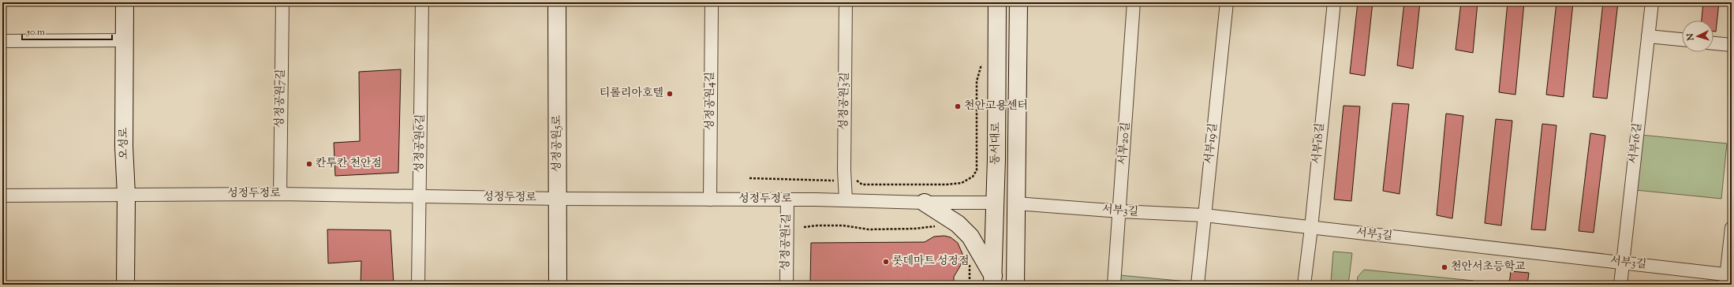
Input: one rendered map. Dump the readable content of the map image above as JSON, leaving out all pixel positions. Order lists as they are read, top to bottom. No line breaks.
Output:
{"streets":{"street":["성정공원7길","성정공원4길","성정공원3길","오성로","성정공원6길","성정공원5로","동서대로","서부20길","서부19길","서부18길","서부16길","성정두정로","서부3길","성정공원1길"]},"crossings":[["성정공원7길","성정두정로"],["성정공원4길","성정두정로"],["성정공원3길","성정두정로"],["오성로","성정두정로"],["성정공원6길","성정두정로"],["성정공원5로","성정두정로"],["동서대로","성정두정로"],["동서대로","서부3길"],["서부20길","서부3길"],["서부19길","서부3길"],["서부18길","서부3길"],["서부16길","서부3길"],["성정두정로","서부3길"],["성정두정로","성정공원1길"]],"places":["티롤리아호텔","천안고용센터","칸투칸 천안점","롯데마트 성정점","천안서초등학교"],"scale_bar":"50 m","north":"left"}
